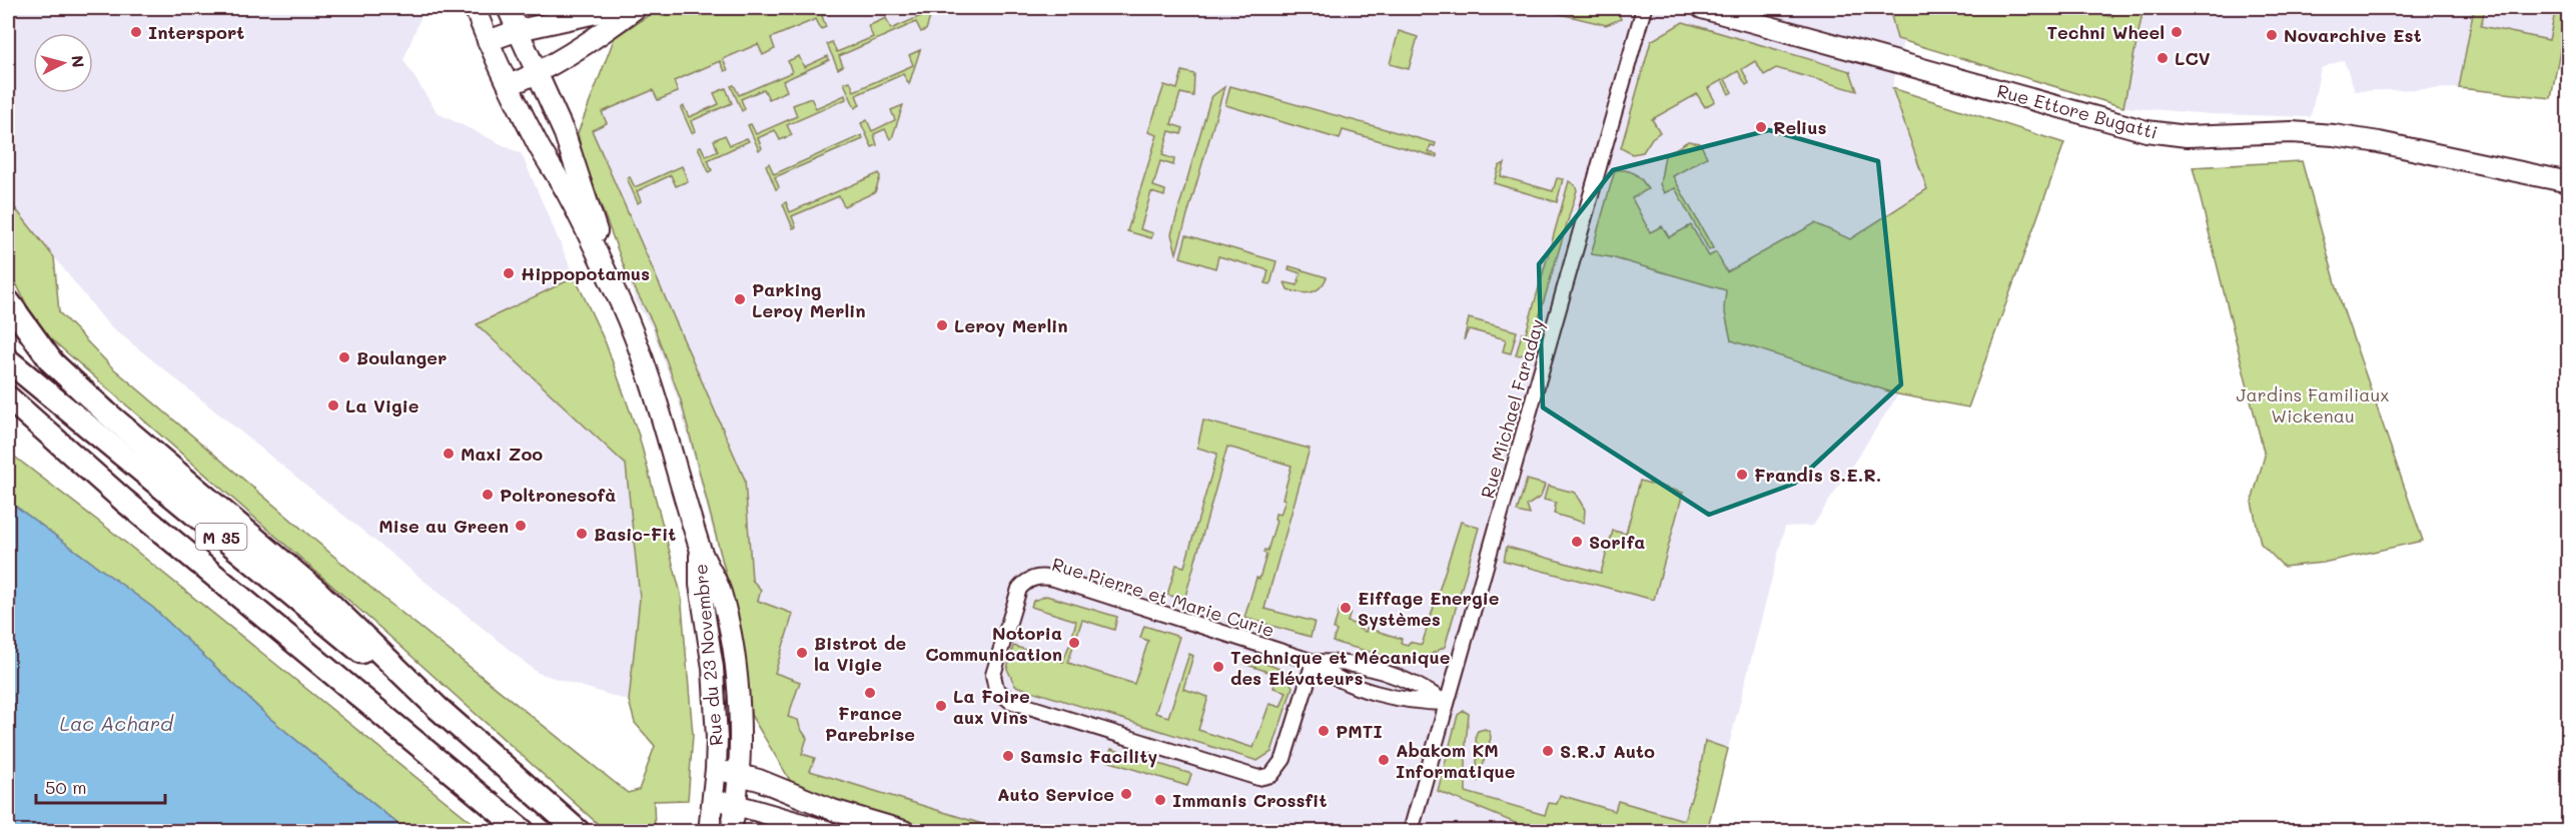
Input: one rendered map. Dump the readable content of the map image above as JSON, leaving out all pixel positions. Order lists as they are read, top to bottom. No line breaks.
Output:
{"streets":{"highway":["M 35"],"main road":["Rue Ettore Bugatti","Rue du 23 Novembre"],"street":["Rue Michael Faraday","Rue Pierre et Marie Curie"]},"crossings":[["Rue Michael Faraday","Rue Pierre et Marie Curie"]],"water":["Lac Achard"],"parks":["Jardins Familiaux Wickenau"],"places":["Intersport","Techni Wheel","Novarchive Est","LCV","Relius","Hippopotamus","Parking Leroy Merlin","Leroy Merlin","Boulanger","La Vigie","Maxi Zoo","Frandis S.E.R.","Poltronesofà","Mise au Green","Basic-Fit","Sorifa","Eiffage Energie Systèmes","Notoria Communication","Bistrot de la Vigie","Technique et Mécanique des Elévateurs","France Parebrise","La Foire aux Vins","PMTI","S.R.J Auto","Samsic Facility","Abakom KM Informatique","Auto Service","Immanis Crossfit"],"scale_bar":"50 m","north":"right"}
